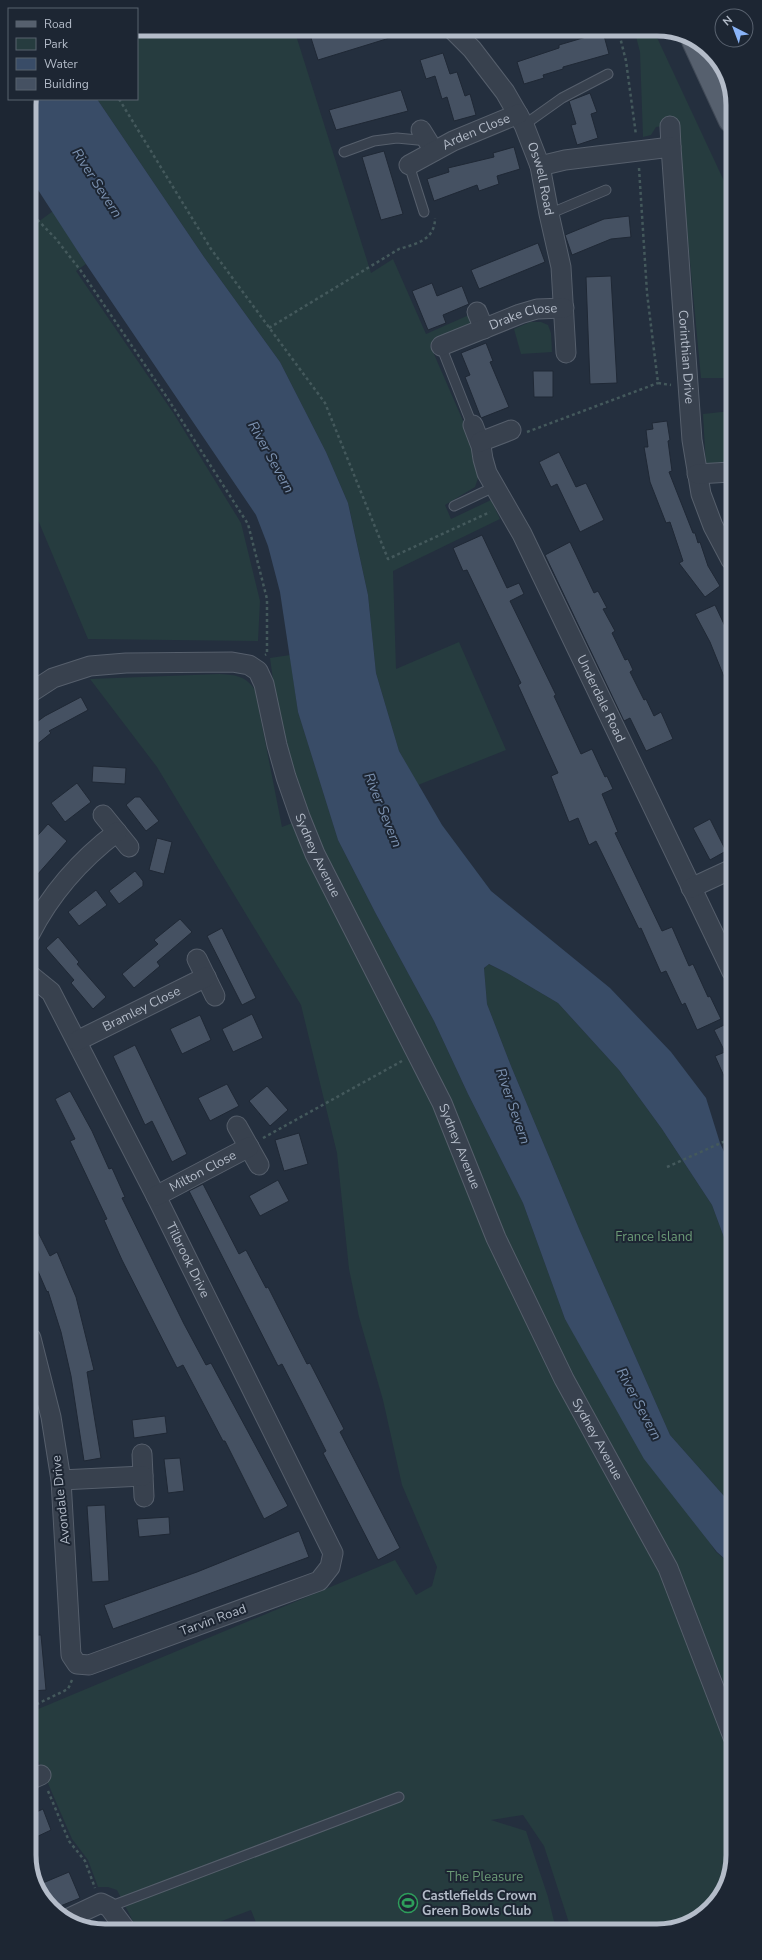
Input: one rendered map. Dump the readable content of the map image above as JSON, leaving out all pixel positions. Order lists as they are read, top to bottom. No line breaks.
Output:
{"streets":{"street":["Arden Close","Oswell Road","Drake Close","Corinthian Drive","Underdale Road","Sydney Avenue","Bramley Close","Milton Close","Tilbrook Drive","Avondale Drive","Tarvin Road"]},"crossings":[["Arden Close","Oswell Road"],["Oswell Road","Drake Close"],["Bramley Close","Tilbrook Drive"],["Milton Close","Tilbrook Drive"],["Tilbrook Drive","Tarvin Road"],["Avondale Drive","Tarvin Road"]],"water":["River Severn"],"parks":["France Island","The Pleasure"],"places":{"sports":["Castlefields Crown Green Bowls Club"]},"legend":["Road","Park","Water","Building"],"north":"top left"}
